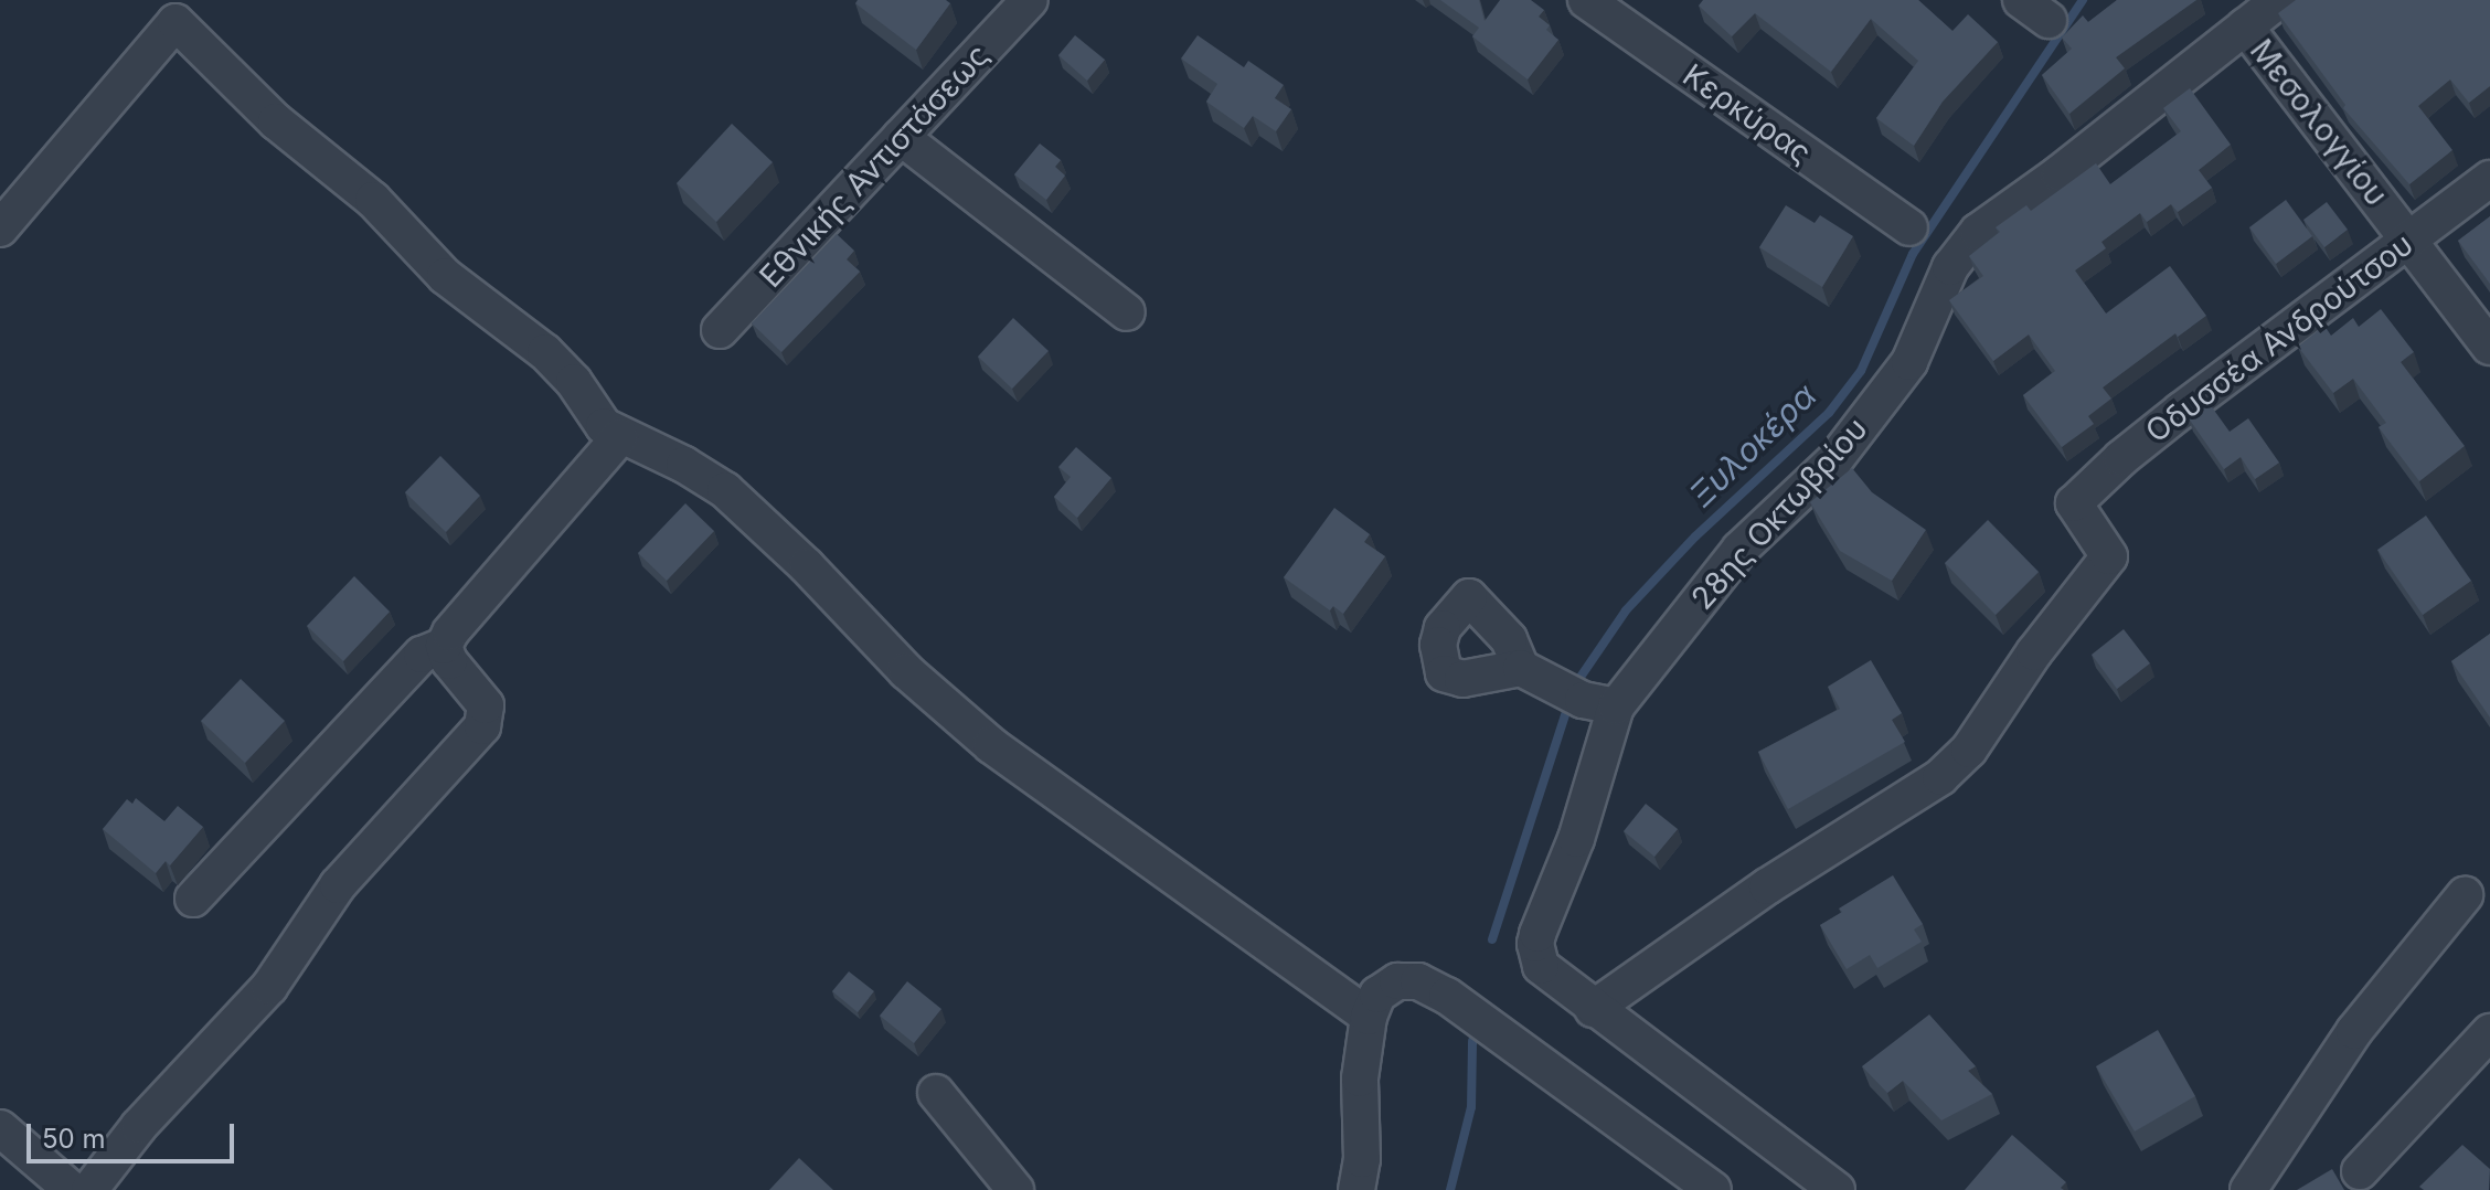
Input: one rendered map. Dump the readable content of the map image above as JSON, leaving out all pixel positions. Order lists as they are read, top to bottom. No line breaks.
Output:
{"streets":{"street":["Κερκύρας","Μεσολογγίου","Εθνικής Αντιστάσεως","Οδυσσέα Ανδρούτσου","28ης Οκτωβρίου"]},"crossings":[["Μεσολογγίου","Οδυσσέα Ανδρούτσου"],["Μεσολογγίου","28ης Οκτωβρίου"],["Οδυσσέα Ανδρούτσου","28ης Οκτωβρίου"]],"water":["Ξυλοκέρα"],"scale_bar":"50 m"}
